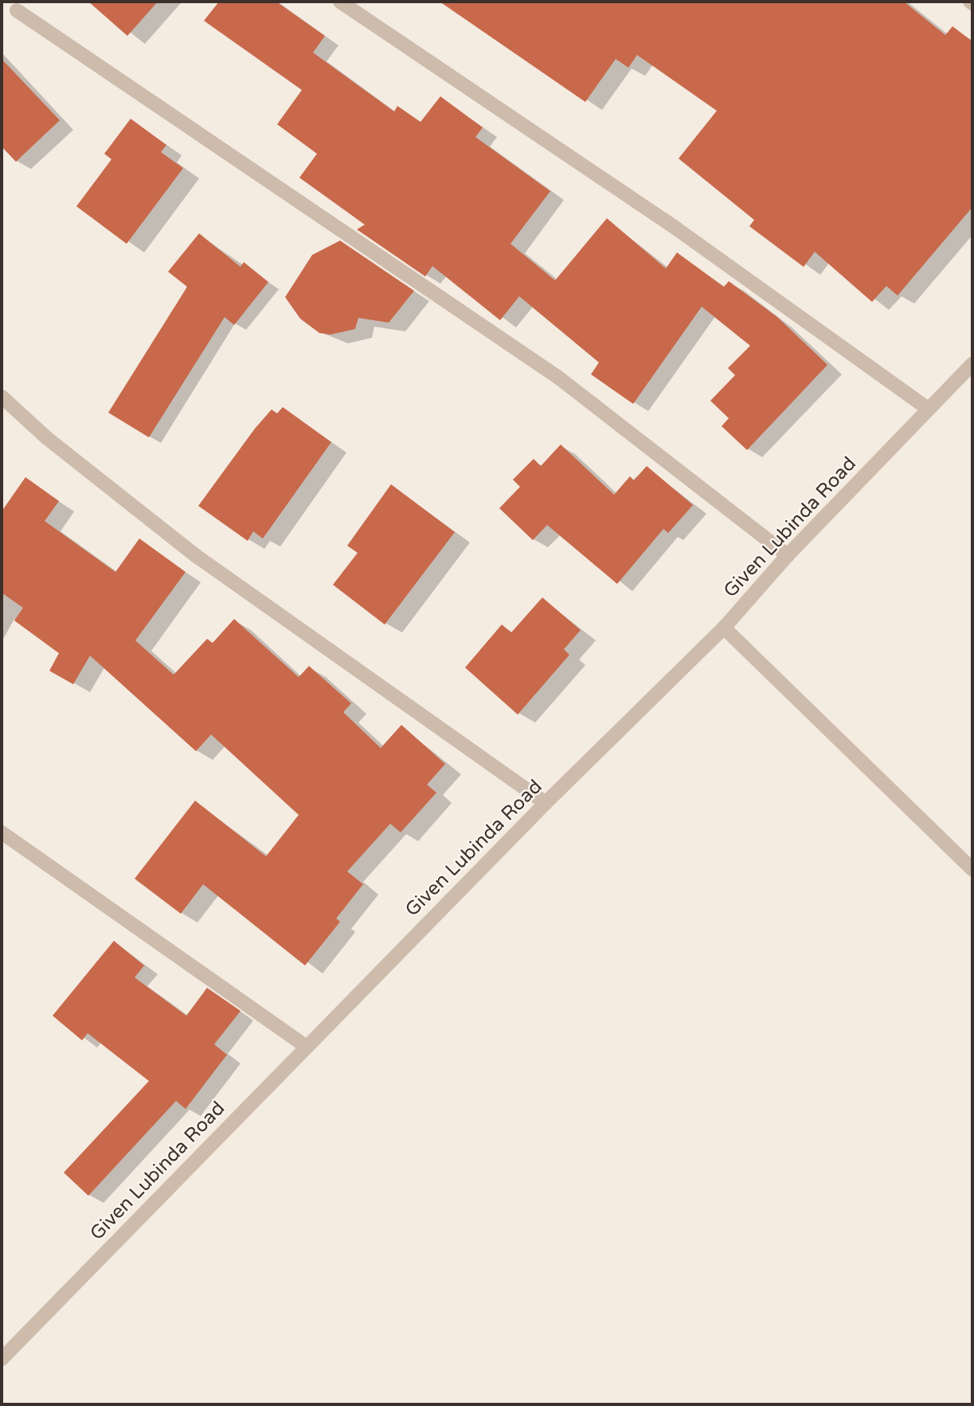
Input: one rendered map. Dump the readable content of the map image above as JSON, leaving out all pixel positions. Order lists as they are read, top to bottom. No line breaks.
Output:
{"streets":{"street":["Given Lubinda Road"]}}
